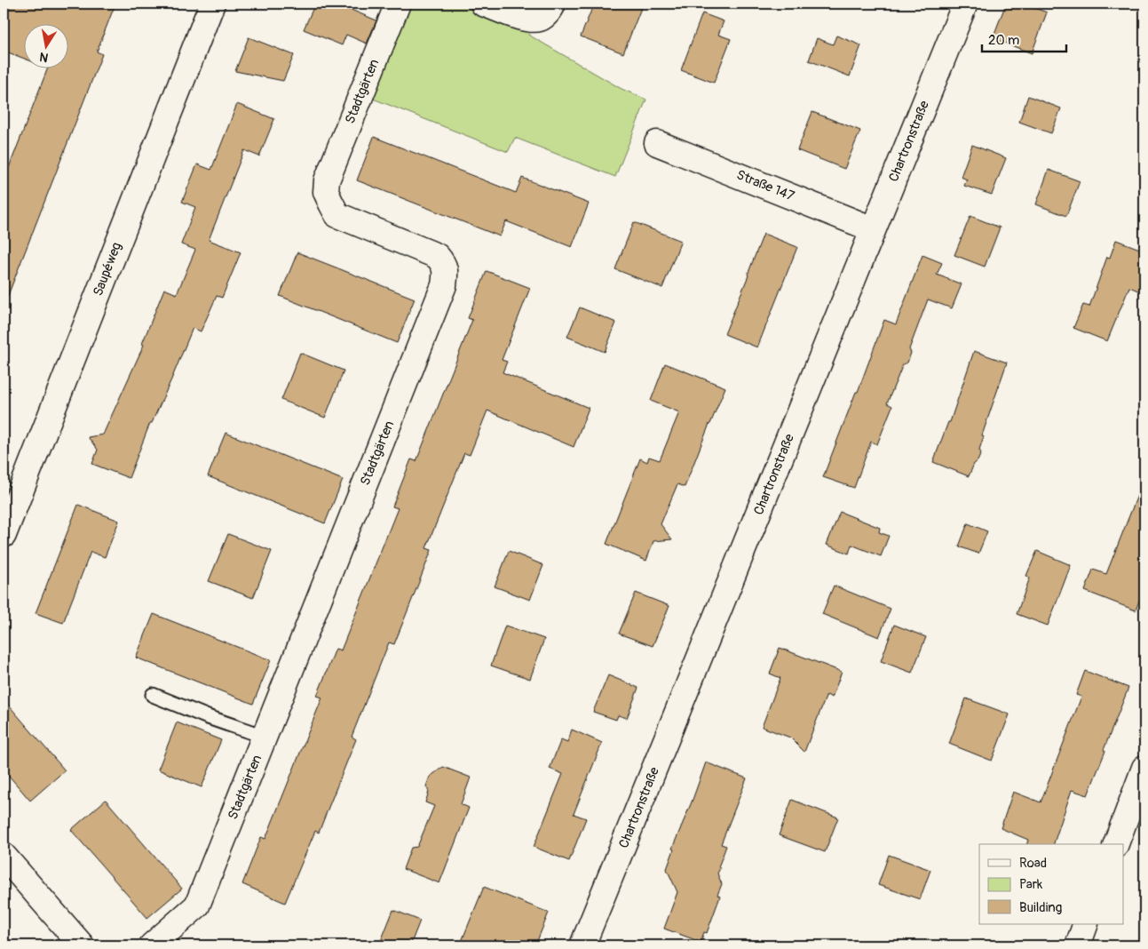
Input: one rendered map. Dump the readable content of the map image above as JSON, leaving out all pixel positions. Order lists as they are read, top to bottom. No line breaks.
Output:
{"streets":{"street":["Stadtgärten","Chartronstraße","Straße 147","Saupéweg"]},"crossings":[["Chartronstraße","Straße 147"]],"legend":["Road","Park","Building"],"scale_bar":"20 m","north":"bottom"}
